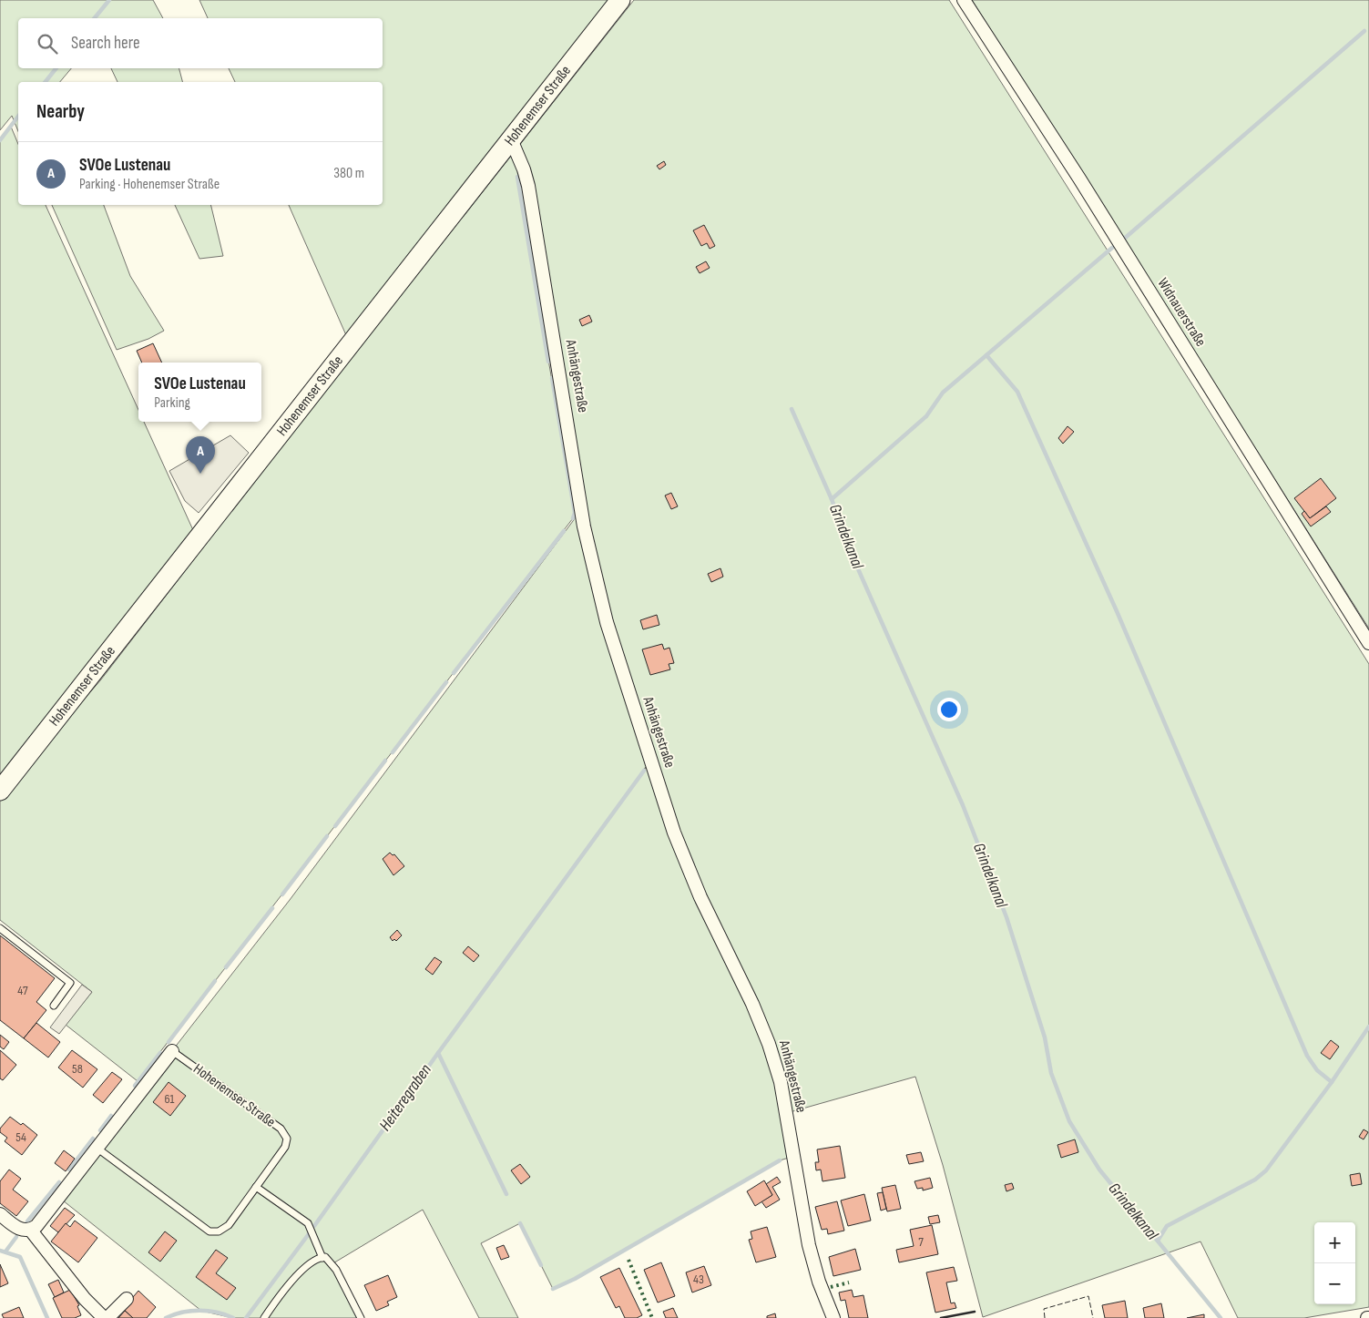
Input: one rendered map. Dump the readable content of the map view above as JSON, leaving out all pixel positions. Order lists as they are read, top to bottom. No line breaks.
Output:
{"streets":{"main road":["Hohenemser Straße"],"street":["Widnauerstraße","Anhängestraße"]},"crossings":[["Hohenemser Straße","Anhängestraße"]],"water":["Grindelkanal","Heiteregraben"],"house_numbers":["47","58","61","54","7","43"],"page":{"search":"Search here","heading":"Nearby","list":[{"mark":"A","name":"SVOe Lustenau","note":"Parking · Hohenemser Straße","value":"380 m"}],"popup":["SVOe Lustenau","Parking"],"pins":"A","map_buttons":["+","−"]}}
